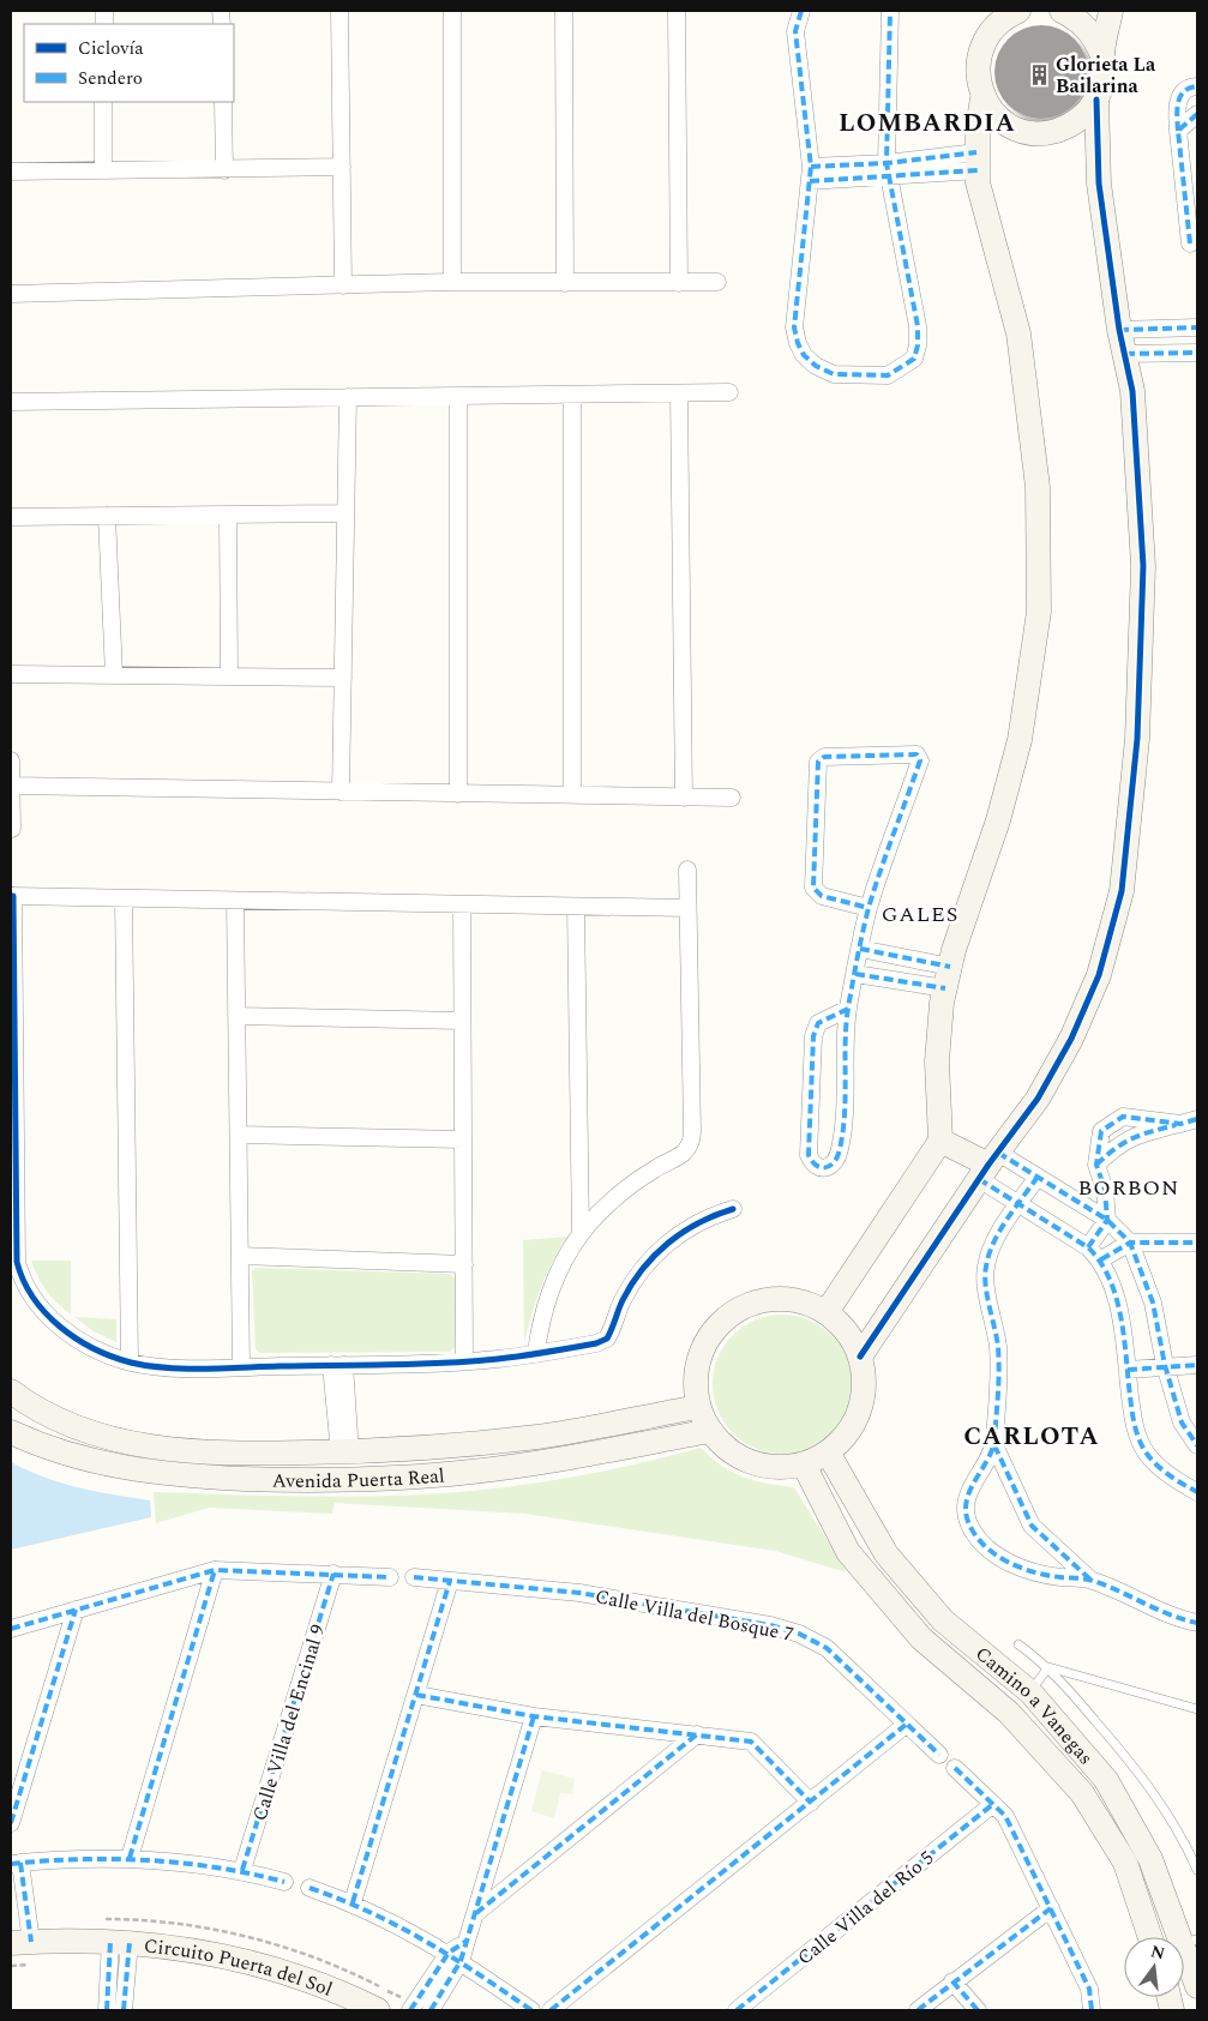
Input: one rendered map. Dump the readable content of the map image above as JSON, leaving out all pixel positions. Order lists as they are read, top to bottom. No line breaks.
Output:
{"streets":{"street":["Avenida Puerta Real","Calle Villa del Bosque 7","Camino a Vanegas","Calle Villa del Encinal 9","Calle Villa del Río 5","Circuito Puerta del Sol"]},"crossings":[["Avenida Puerta Real","Camino a Vanegas"]],"districts":["LOMBARDIA","GALES","BORBON","CARLOTA"],"places":{"building":["Glorieta La Bailarina"]},"legend":["Ciclovía","Sendero"],"north":"top"}
